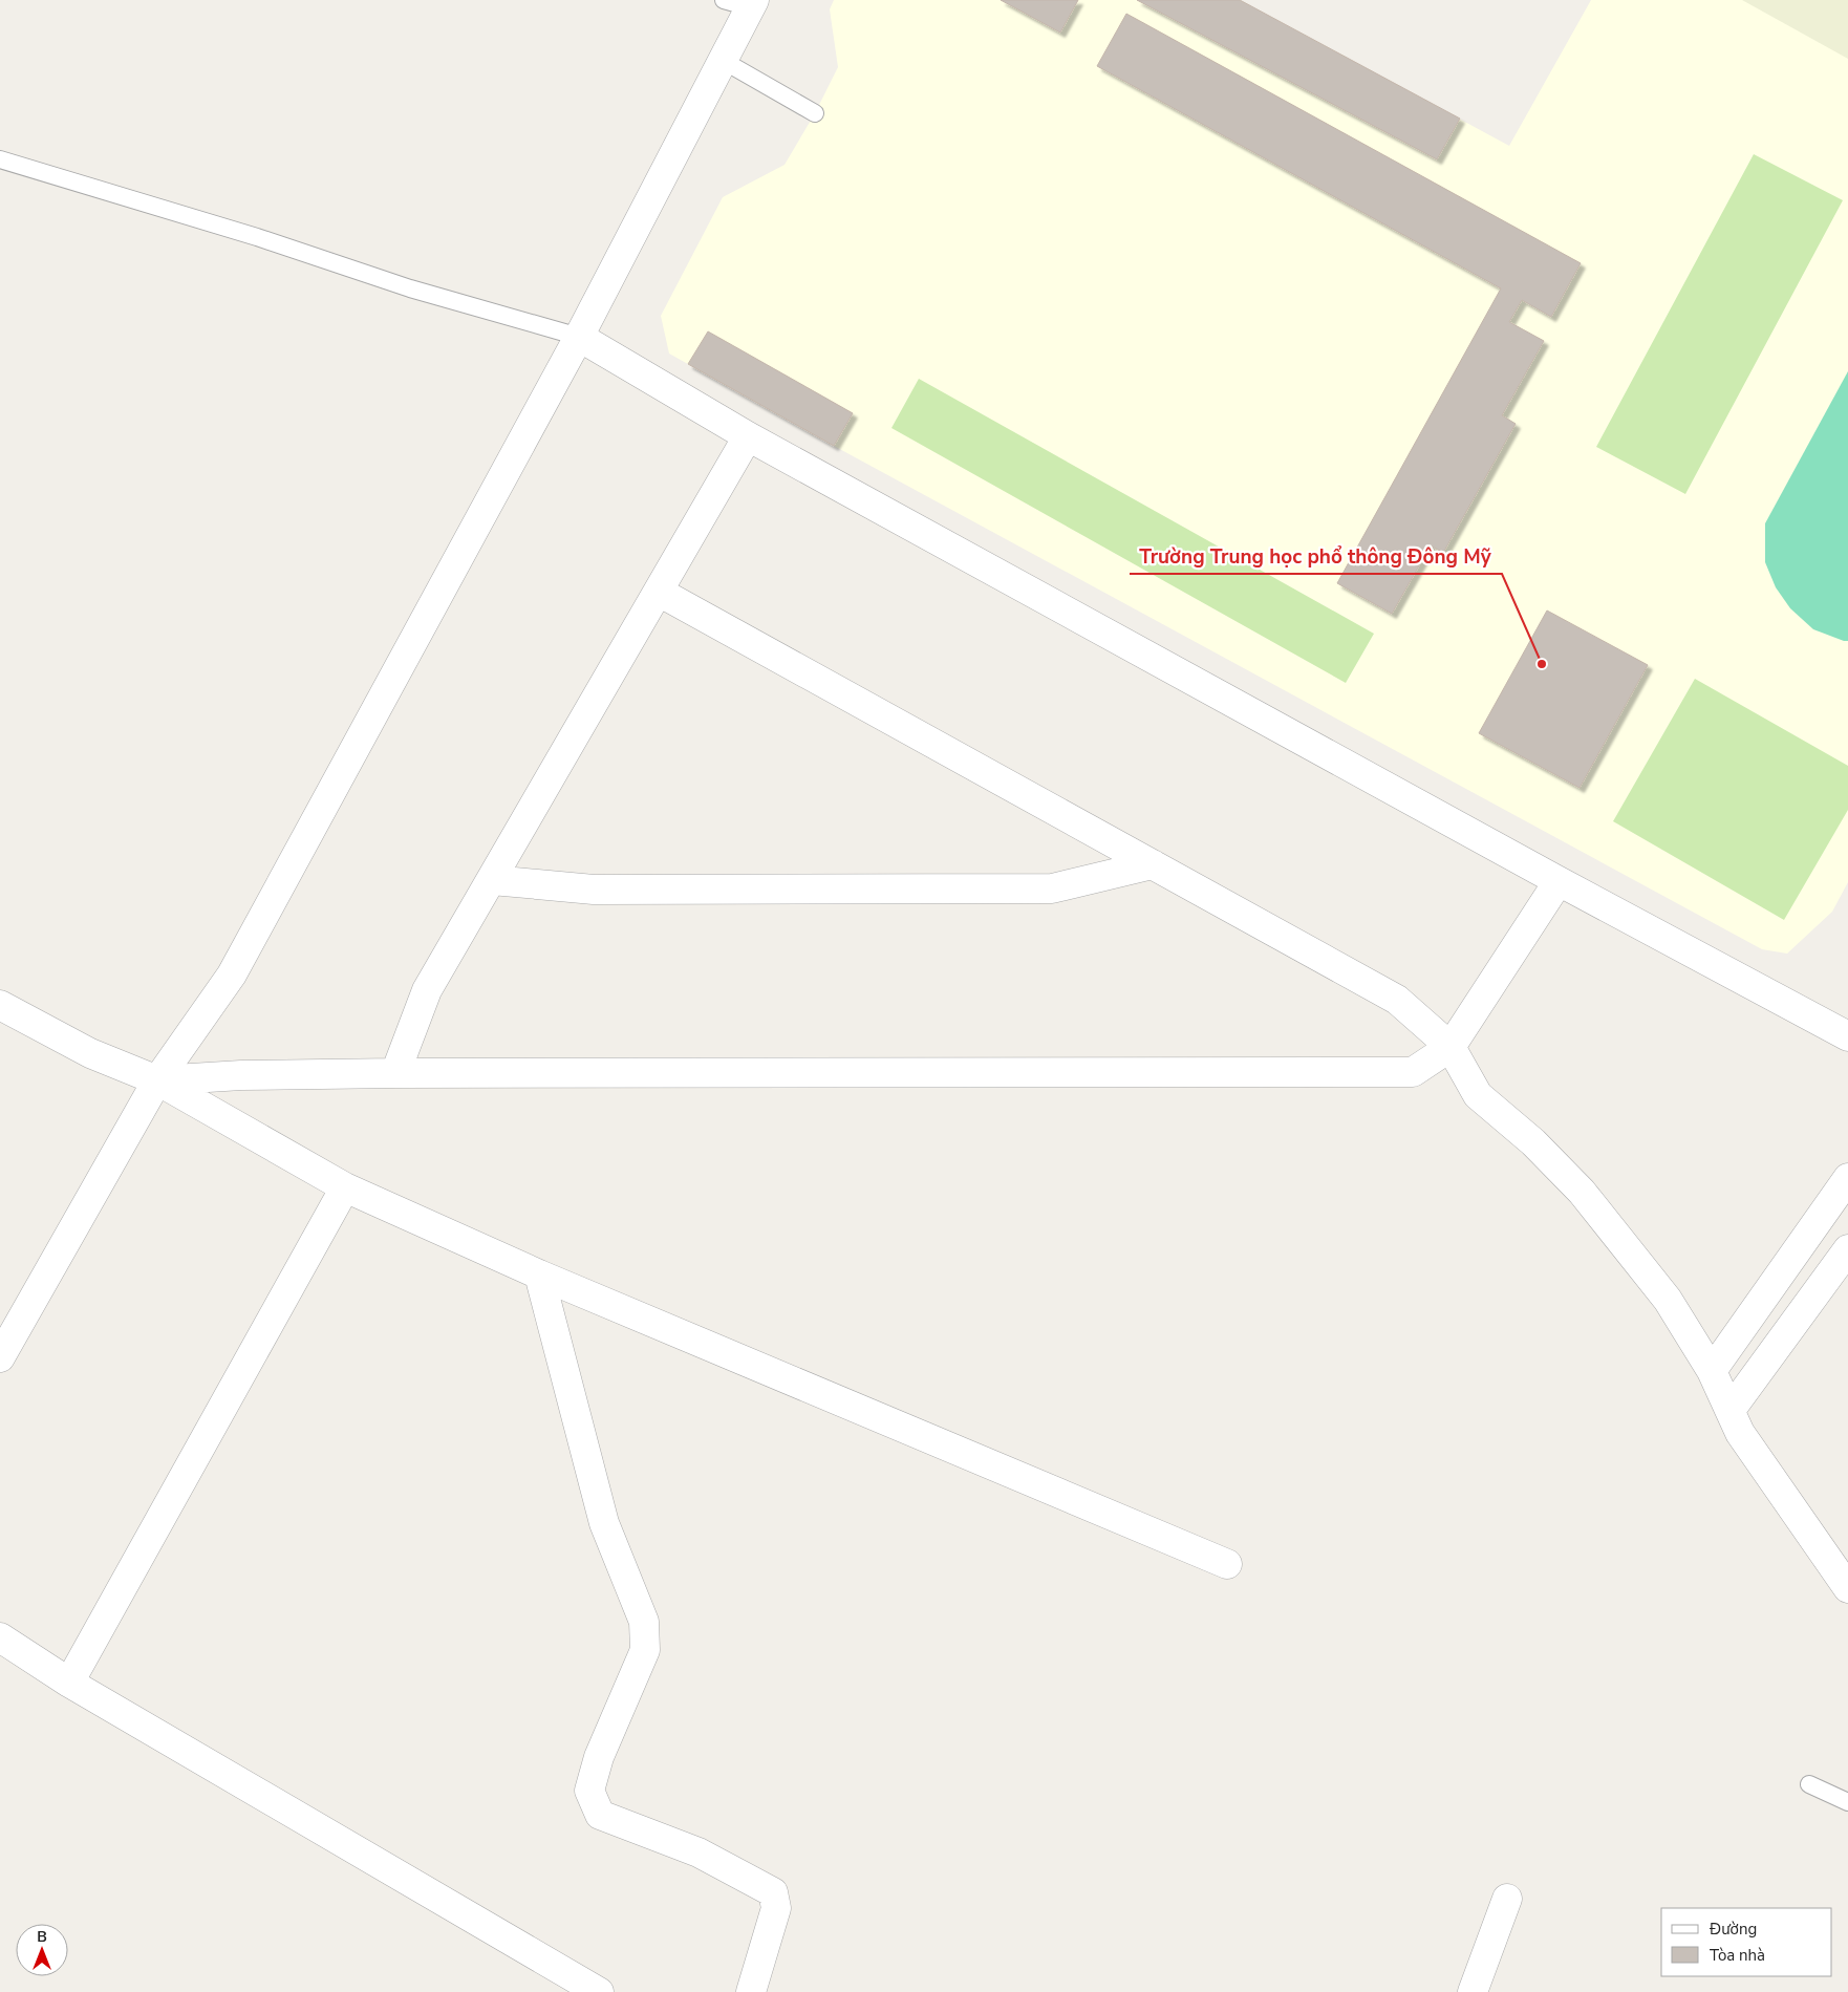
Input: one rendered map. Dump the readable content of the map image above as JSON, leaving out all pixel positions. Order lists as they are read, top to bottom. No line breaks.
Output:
{"places":["Trường Trung học phổ thông Đông Mỹ"],"legend":["Đường","Tòa nhà"],"north":"top"}
